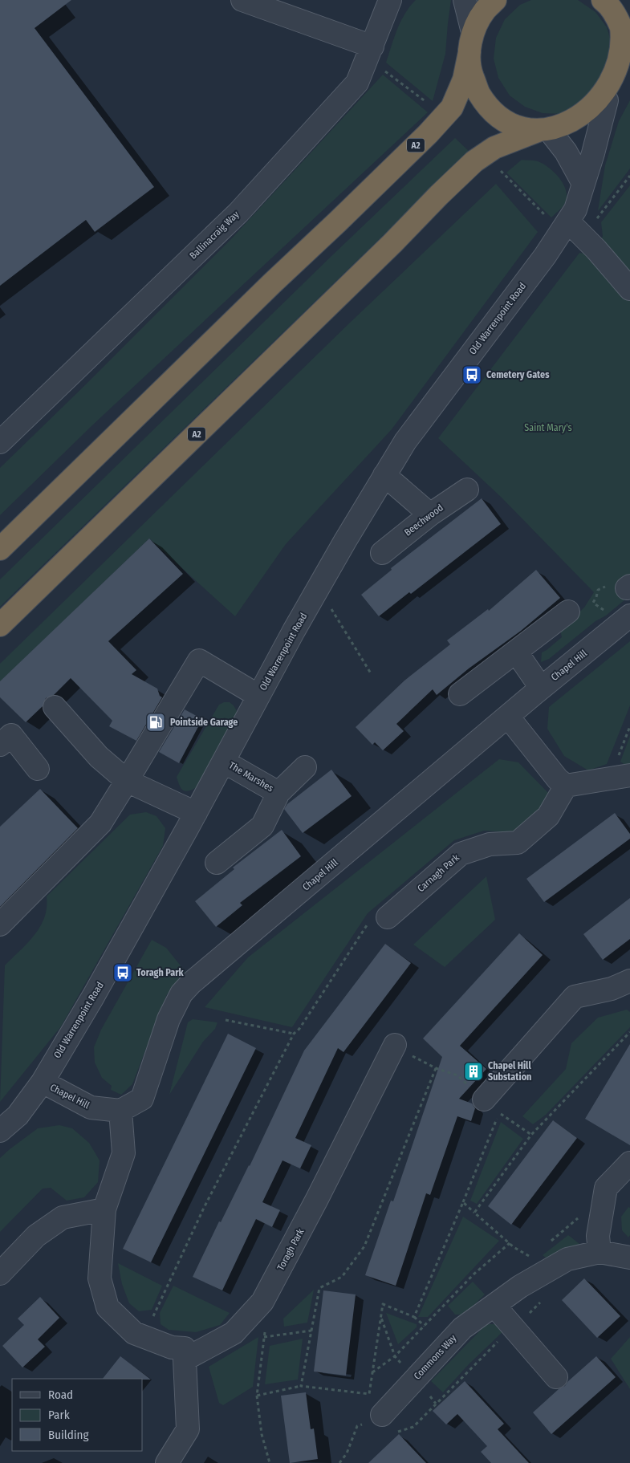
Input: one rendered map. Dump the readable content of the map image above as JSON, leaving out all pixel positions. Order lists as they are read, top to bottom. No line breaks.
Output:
{"streets":{"highway":["A2"],"street":["Ballinacraig Way","Old Warrenpoint Road","Beechwood","Chapel Hill","The Marshes","Carnagh Park","Toragh Park","Commons Way"]},"crossings":[["A2","Old Warrenpoint Road"],["Old Warrenpoint Road","Chapel Hill"],["Old Warrenpoint Road","The Marshes"]],"parks":["Saint Mary's"],"places":{"bus stop":["Cemetery Gates","Toragh Park"],"fuel station":["Pointside Garage"],"building":["Chapel Hill Substation"]},"legend":["Road","Park","Building"]}
